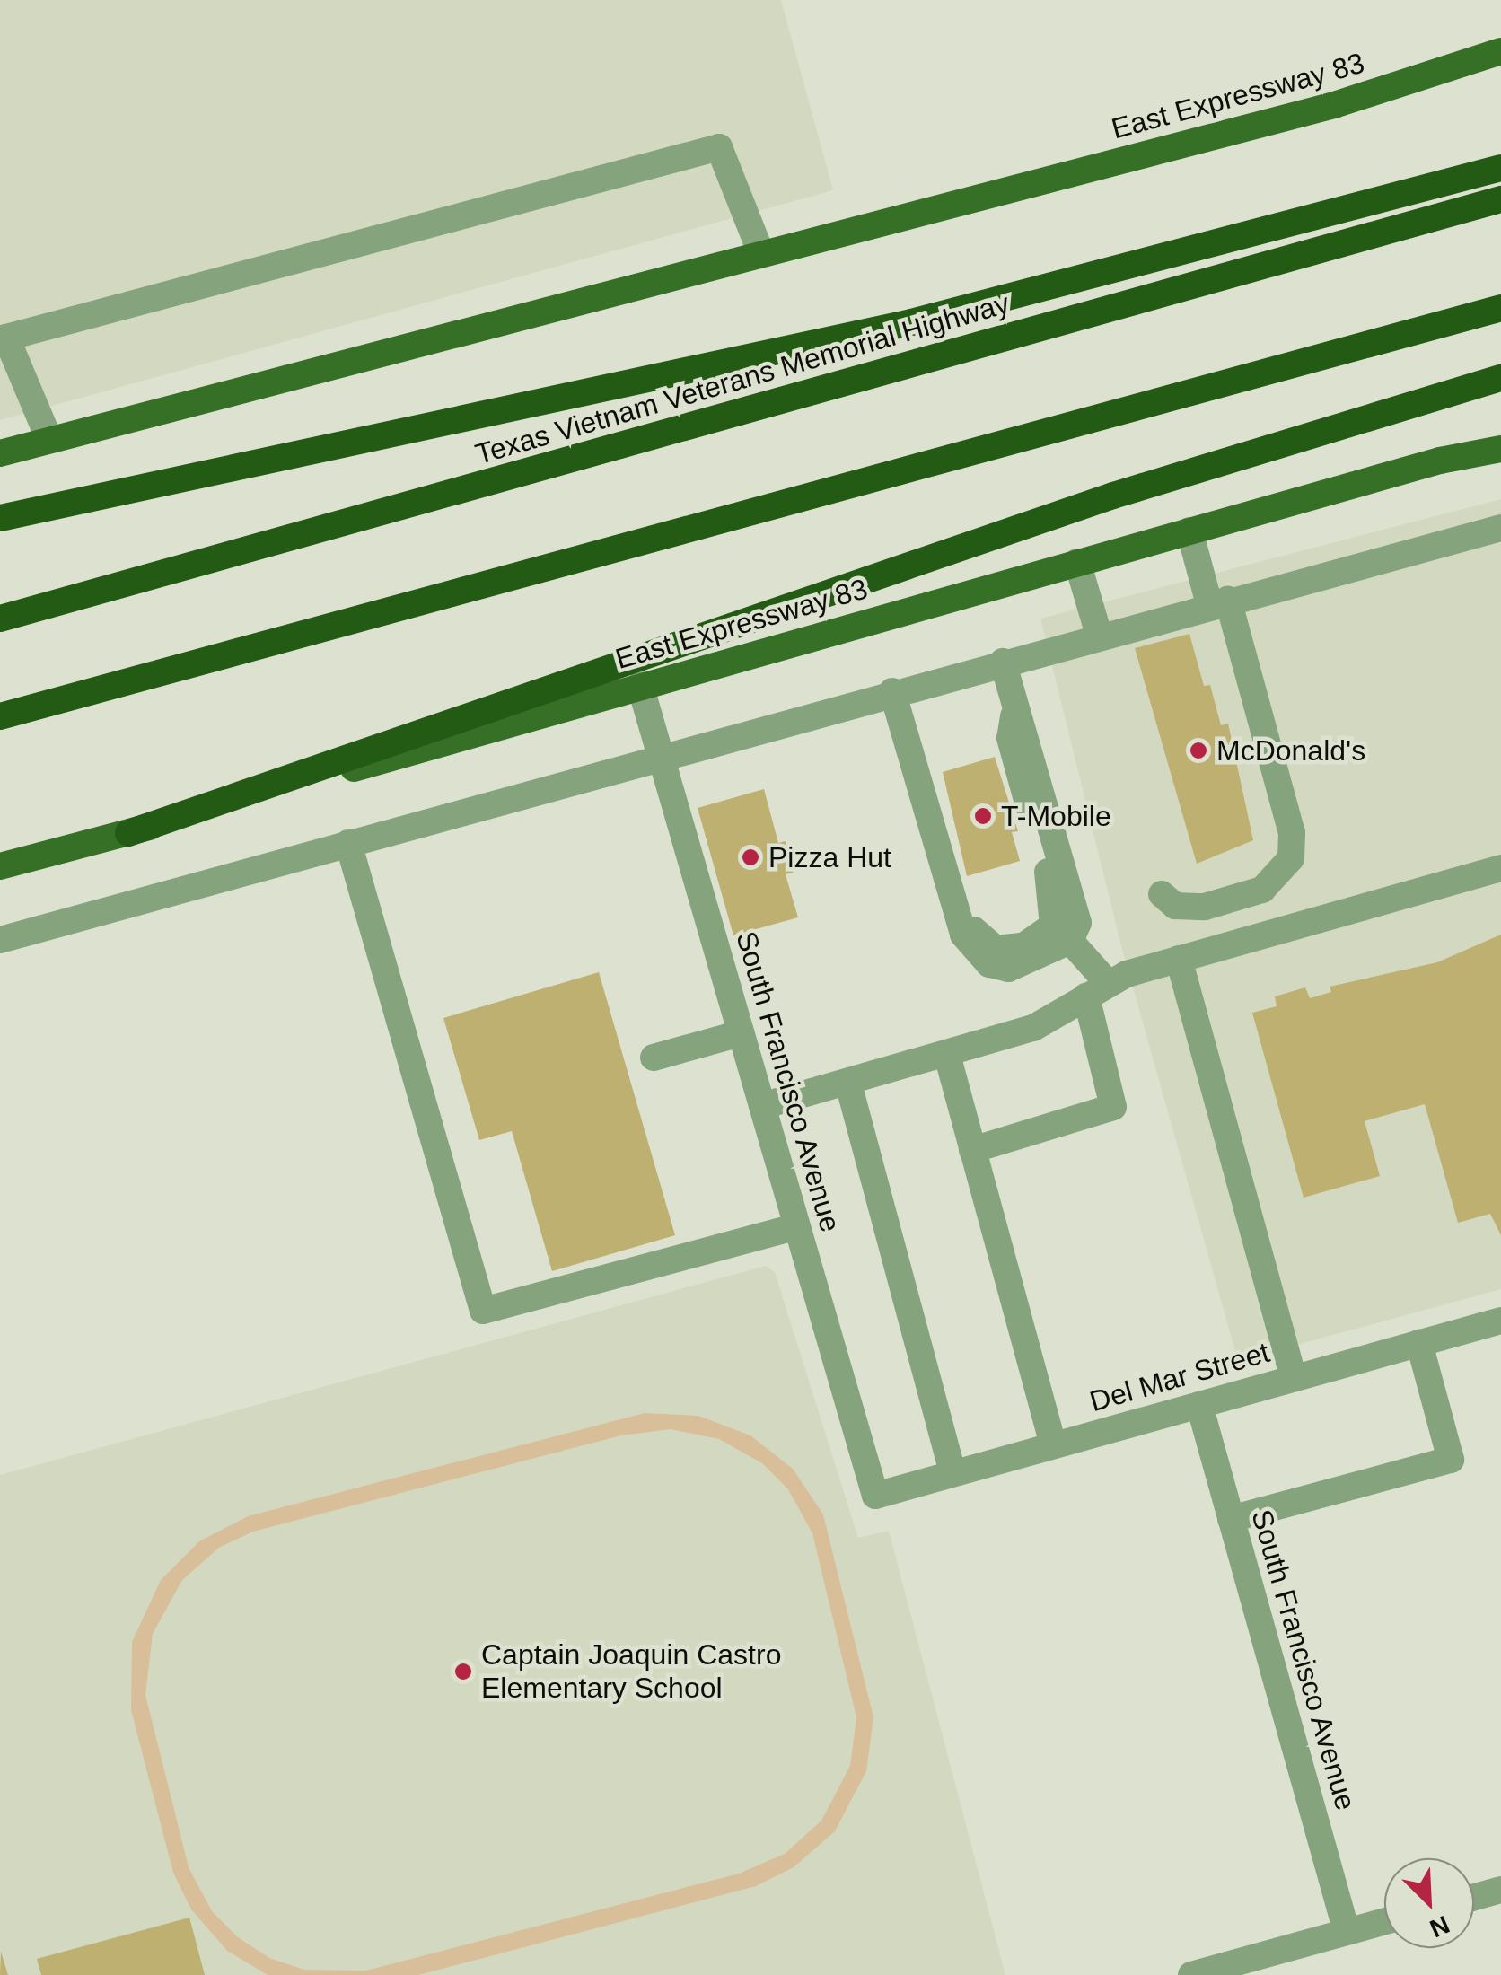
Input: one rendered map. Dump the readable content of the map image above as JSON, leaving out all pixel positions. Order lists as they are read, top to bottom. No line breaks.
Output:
{"streets":{"highway":["Texas Vietnam Veterans Memorial Highway"],"main road":["East Expressway 83"],"street":["South Francisco Avenue","Del Mar Street"]},"crossings":[["East Expressway 83","South Francisco Avenue"],["South Francisco Avenue","Del Mar Street"]],"places":["McDonald's","T-Mobile","Pizza Hut","Captain Joaquin Castro Elementary School"],"north":"bottom right"}
